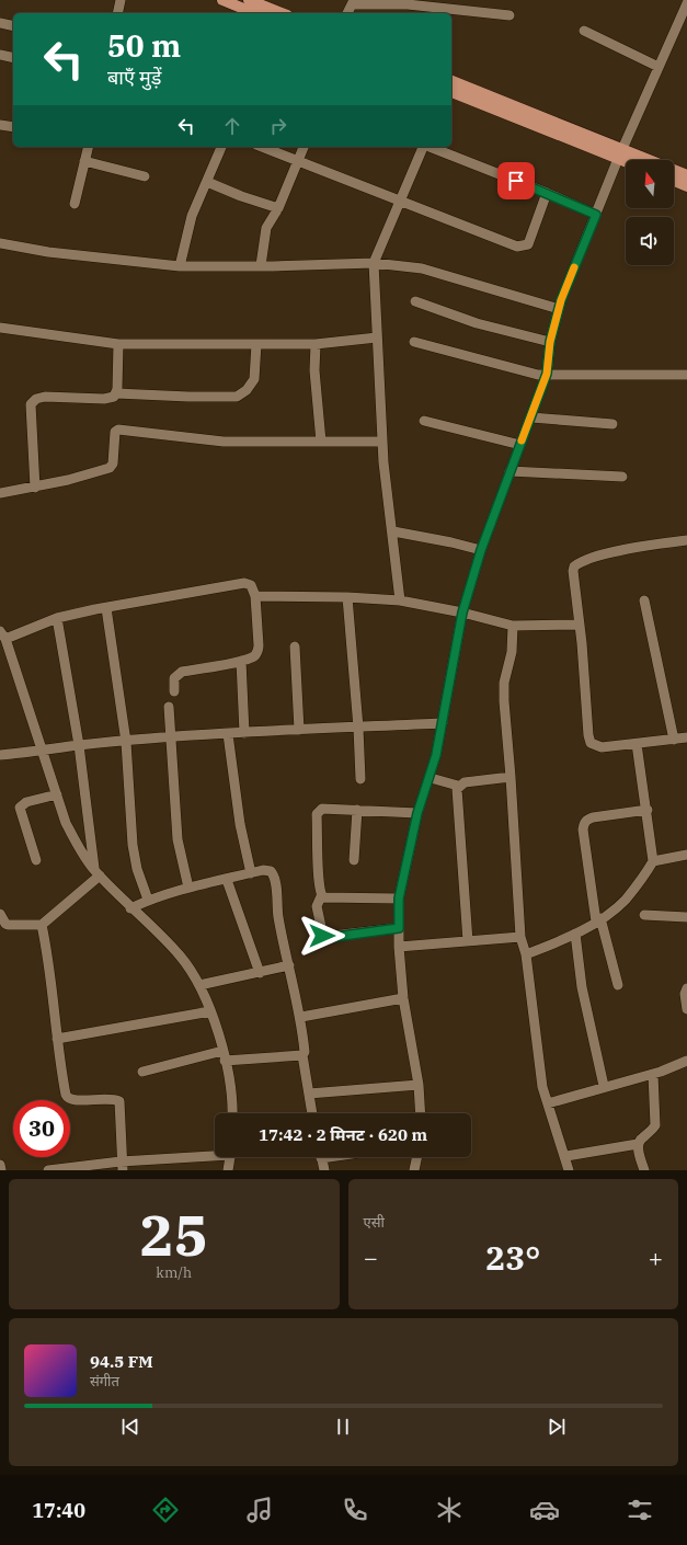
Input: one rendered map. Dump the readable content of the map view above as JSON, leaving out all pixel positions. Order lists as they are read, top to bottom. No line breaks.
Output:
{"north":"top","page":{"turn":["50 m","बाएँ मुड़ें"],"limit":"30","trip":"17:42 · 2 मिनट · 620 m","tile":[["25","km/h"],"एसी"],"heat":["−","23°","+"],"song":["94.5 FM","संगीत"],"tabs":"17:40"}}
